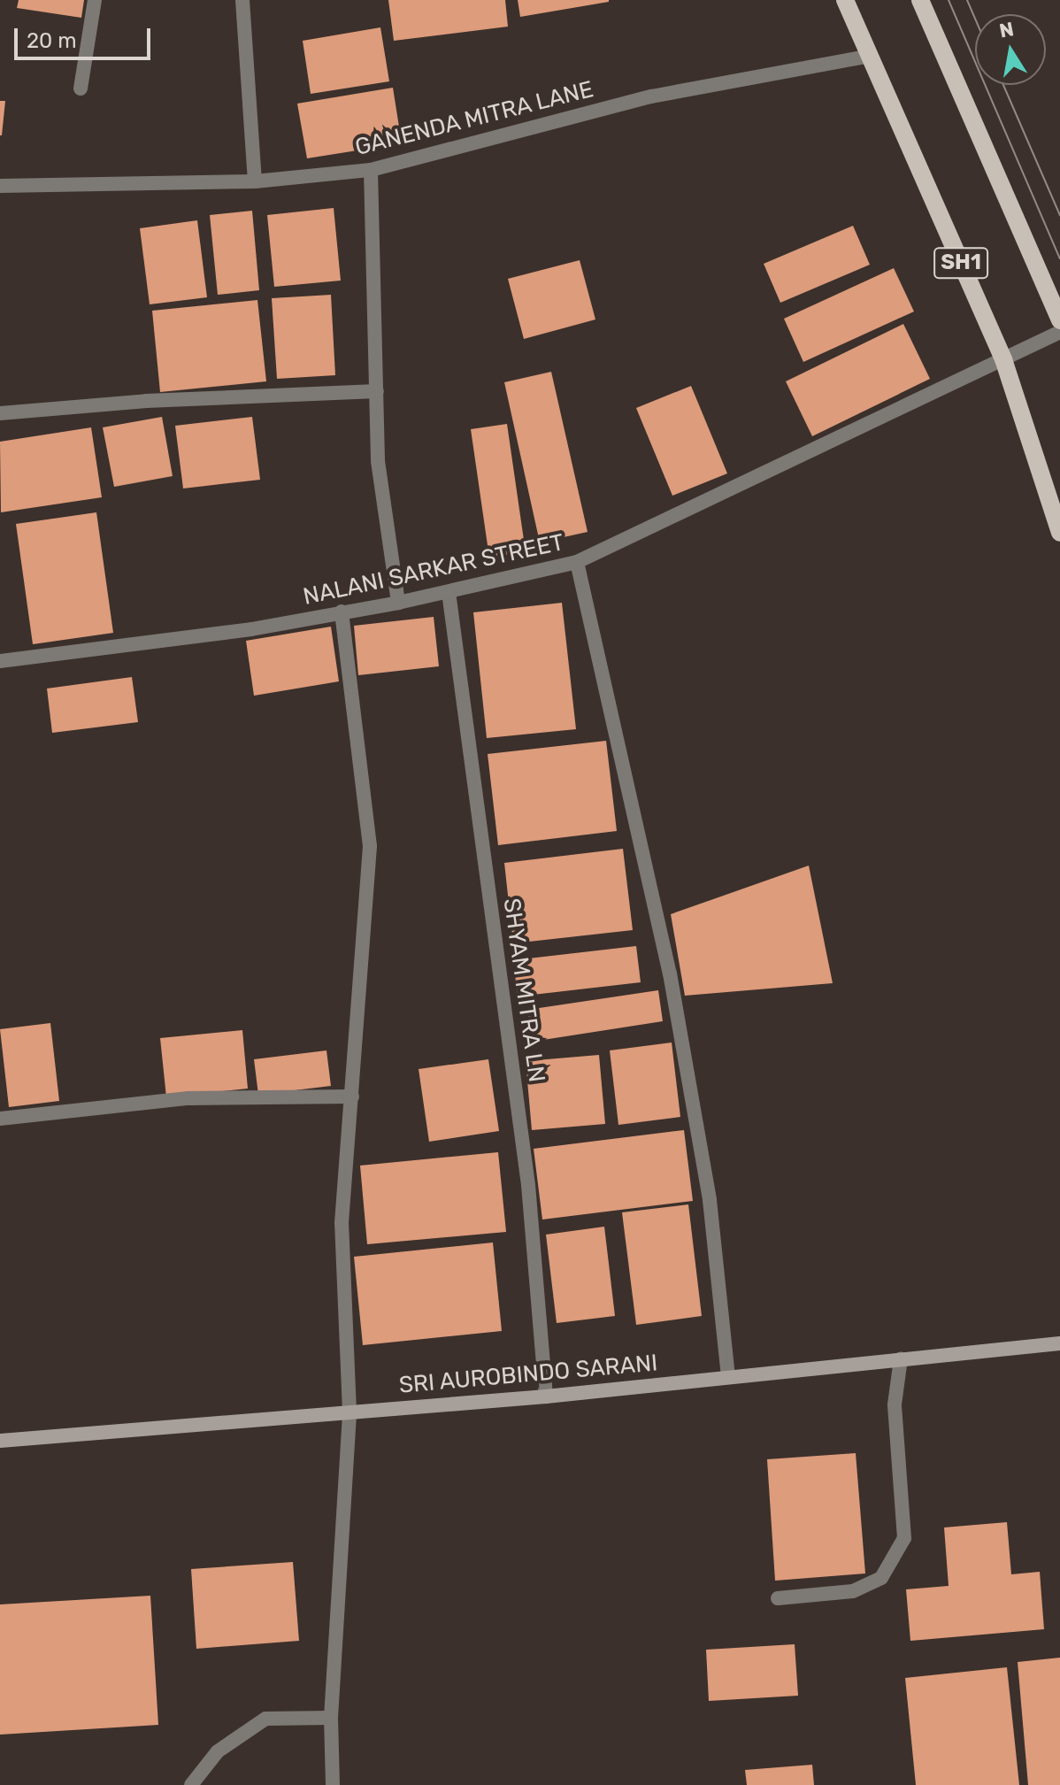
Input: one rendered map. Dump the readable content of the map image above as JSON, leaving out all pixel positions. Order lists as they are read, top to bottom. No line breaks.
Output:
{"streets":{"main road":["SH1","SRI AUROBINDO SARANI"],"street":["GANENDA MITRA LANE","NALANI SARKAR STREET","SHYAM MITRA LN"]},"crossings":[["GANENDA MITRA LANE","SH1"],["SH1","NALANI SARKAR STREET"],["NALANI SARKAR STREET","SHYAM MITRA LN"],["SHYAM MITRA LN","SRI AUROBINDO SARANI"]],"scale_bar":"20 m","north":"top"}
